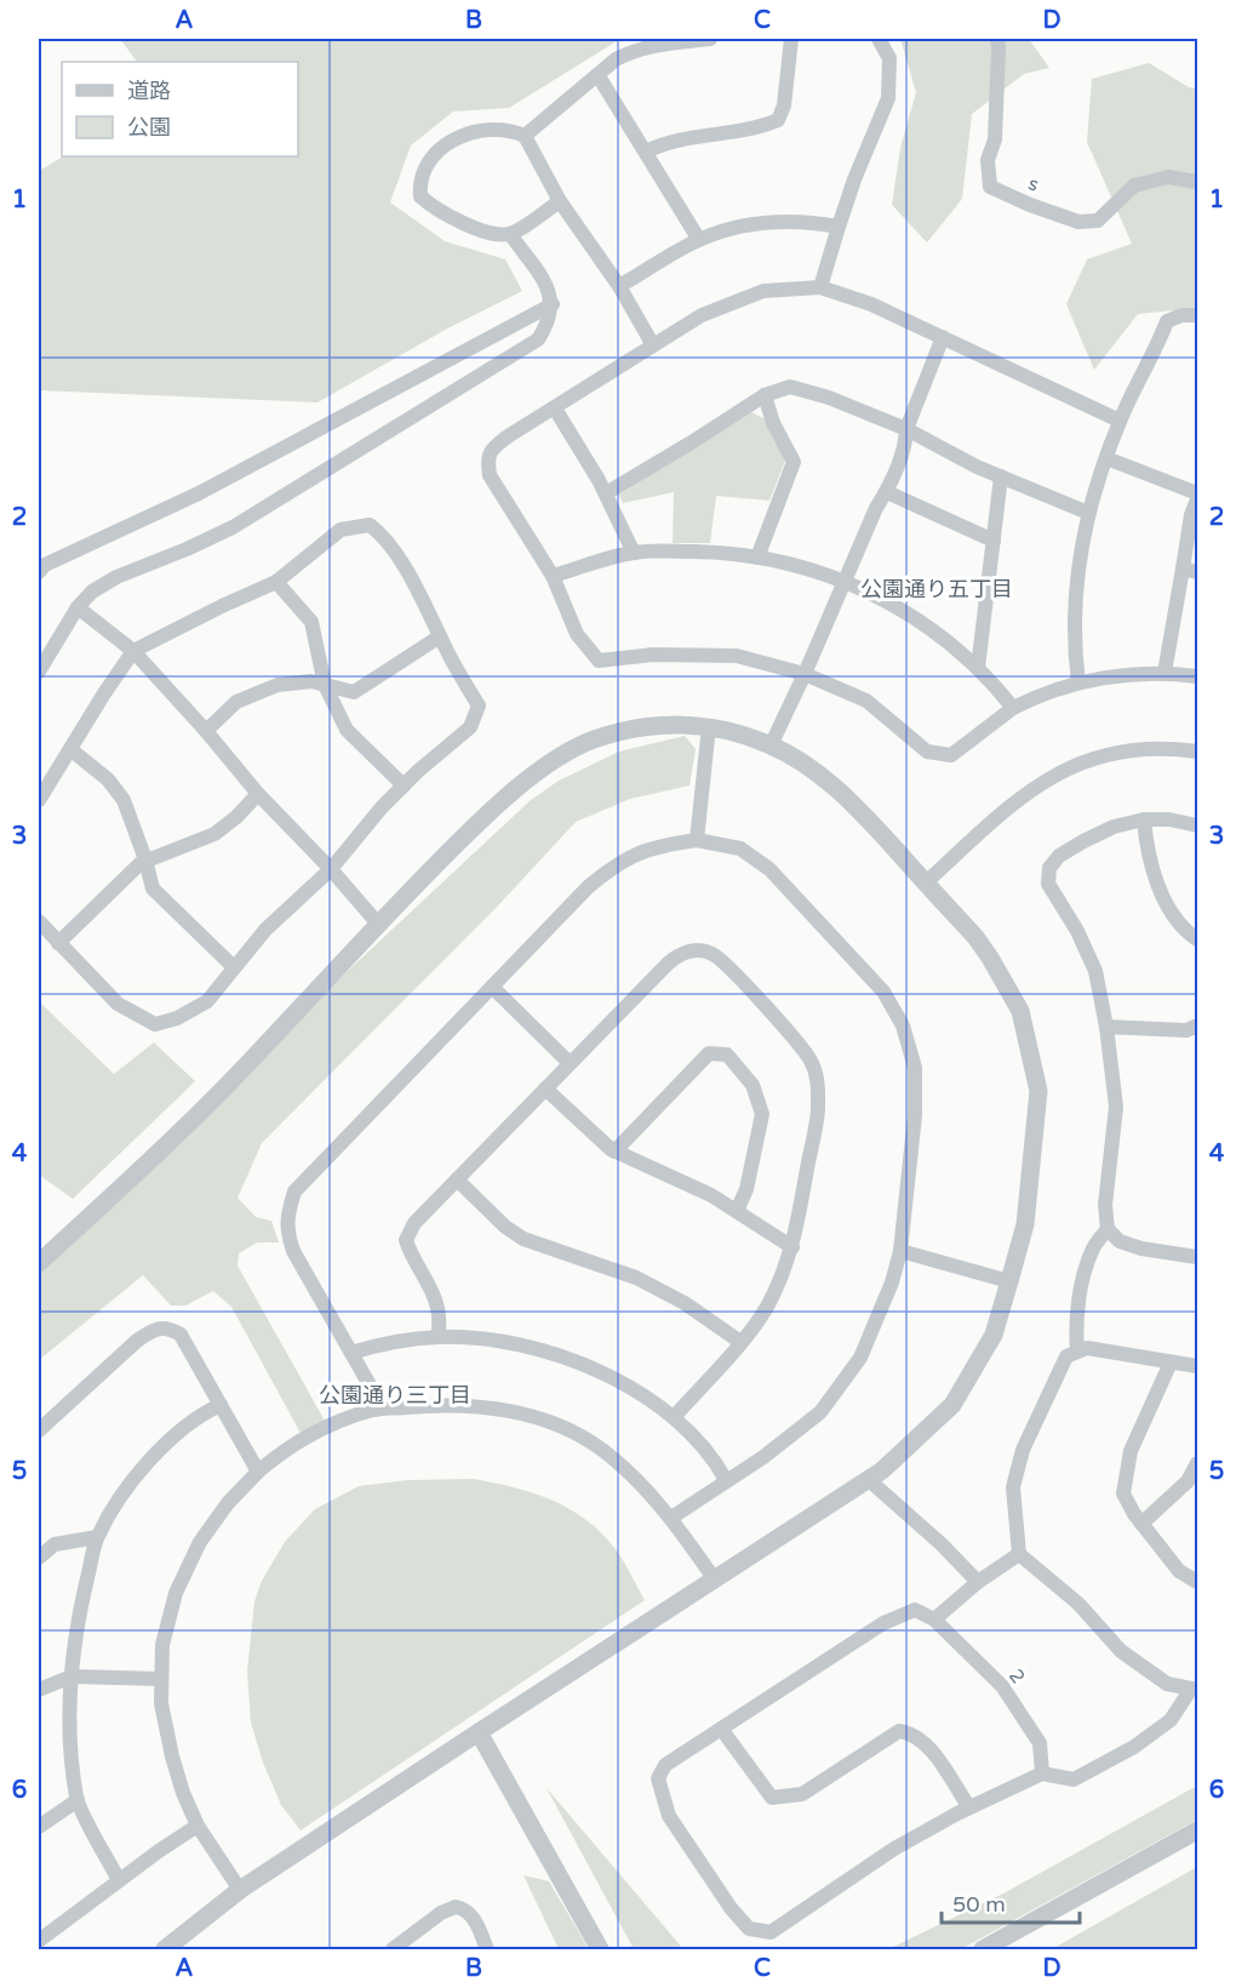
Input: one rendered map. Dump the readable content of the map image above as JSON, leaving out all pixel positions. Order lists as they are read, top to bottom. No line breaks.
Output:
{"streets":{"street":["s","2"]},"districts":["公園通り五丁目","公園通り三丁目"],"legend":["道路","公園"],"scale_bar":"50 m","grid":{"columns":["A","B","C","D"],"rows":["1","2","3","4","5","6"]}}
